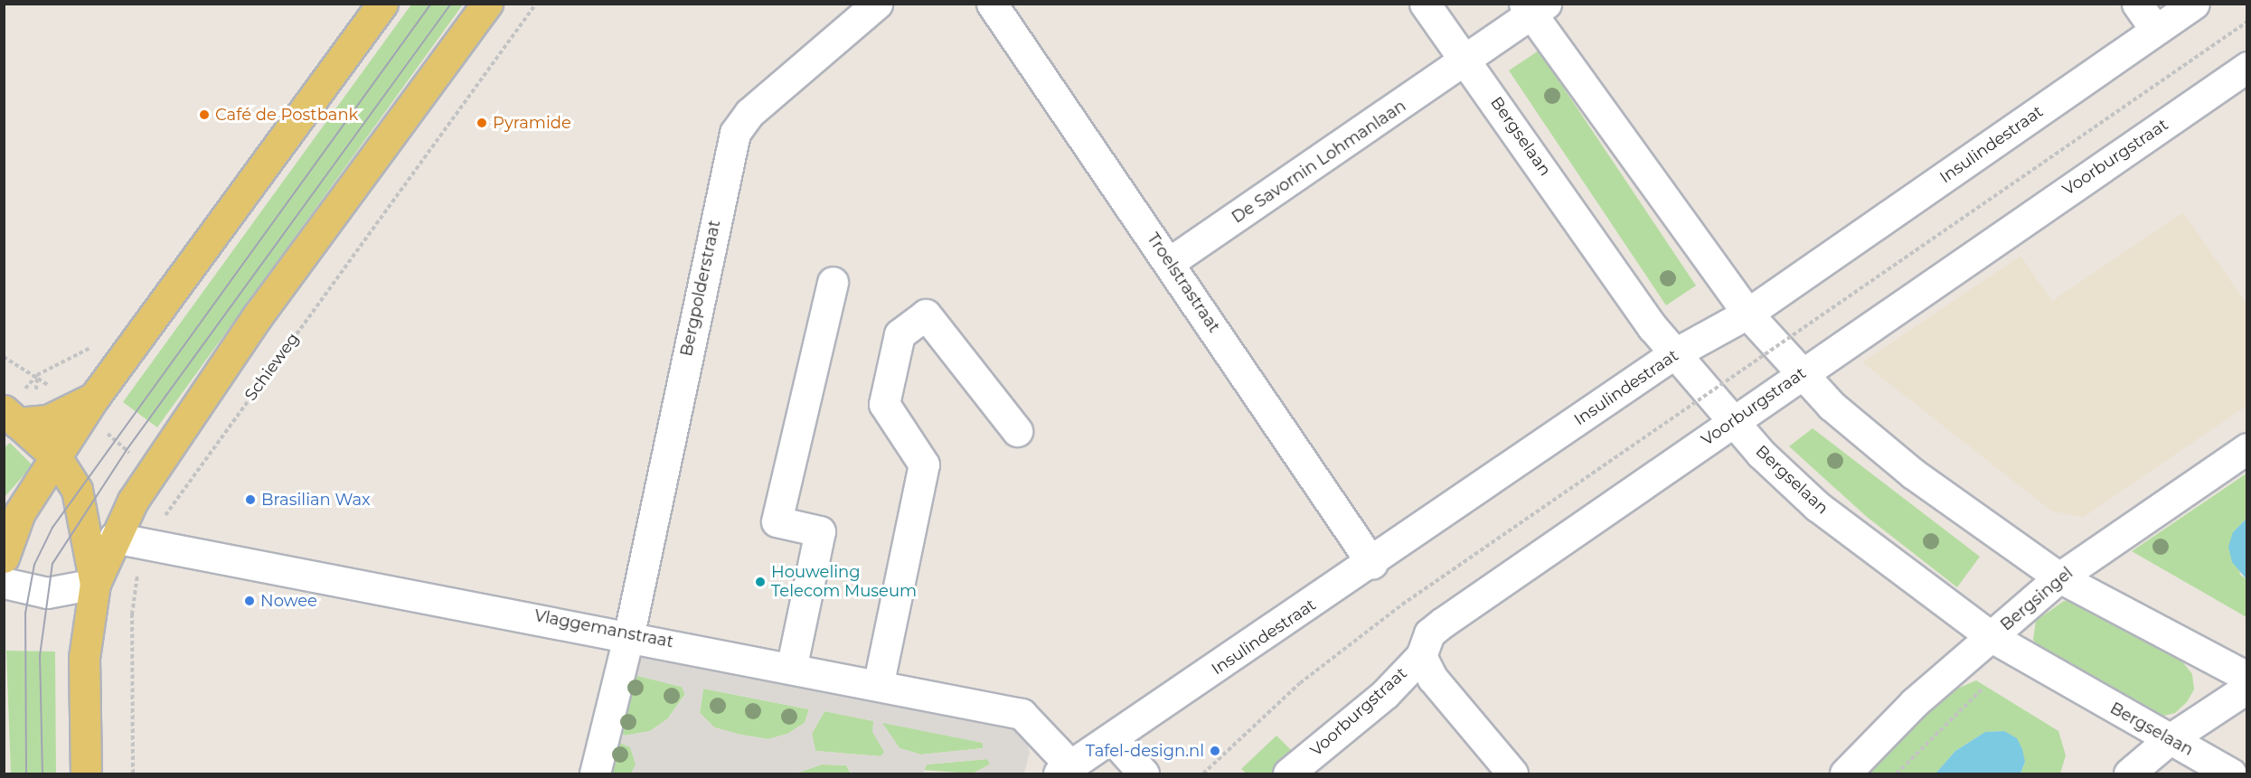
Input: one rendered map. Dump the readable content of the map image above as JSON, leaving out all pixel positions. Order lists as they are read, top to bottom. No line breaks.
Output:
{"streets":{"street":["Bergselaan","Insulindestraat","Voorburgstraat","De Savornin Lohmanlaan","Troelstrastraat","Bergpolderstraat","Bergsingel","Vlaggemanstraat"],"path":["Schieweg"]},"crossings":[["Bergselaan","Insulindestraat"],["Bergselaan","Voorburgstraat"],["Bergselaan","De Savornin Lohmanlaan"],["Bergselaan","Bergsingel"],["Insulindestraat","Troelstrastraat"],["Insulindestraat","Vlaggemanstraat"],["De Savornin Lohmanlaan","Troelstrastraat"],["Bergpolderstraat","Vlaggemanstraat"],["Schieweg","Vlaggemanstraat"]],"places":["Café de Postbank","Pyramide","Brasilian Wax","Houweling Telecom Museum","Nowee","Tafel-design.nl"]}
